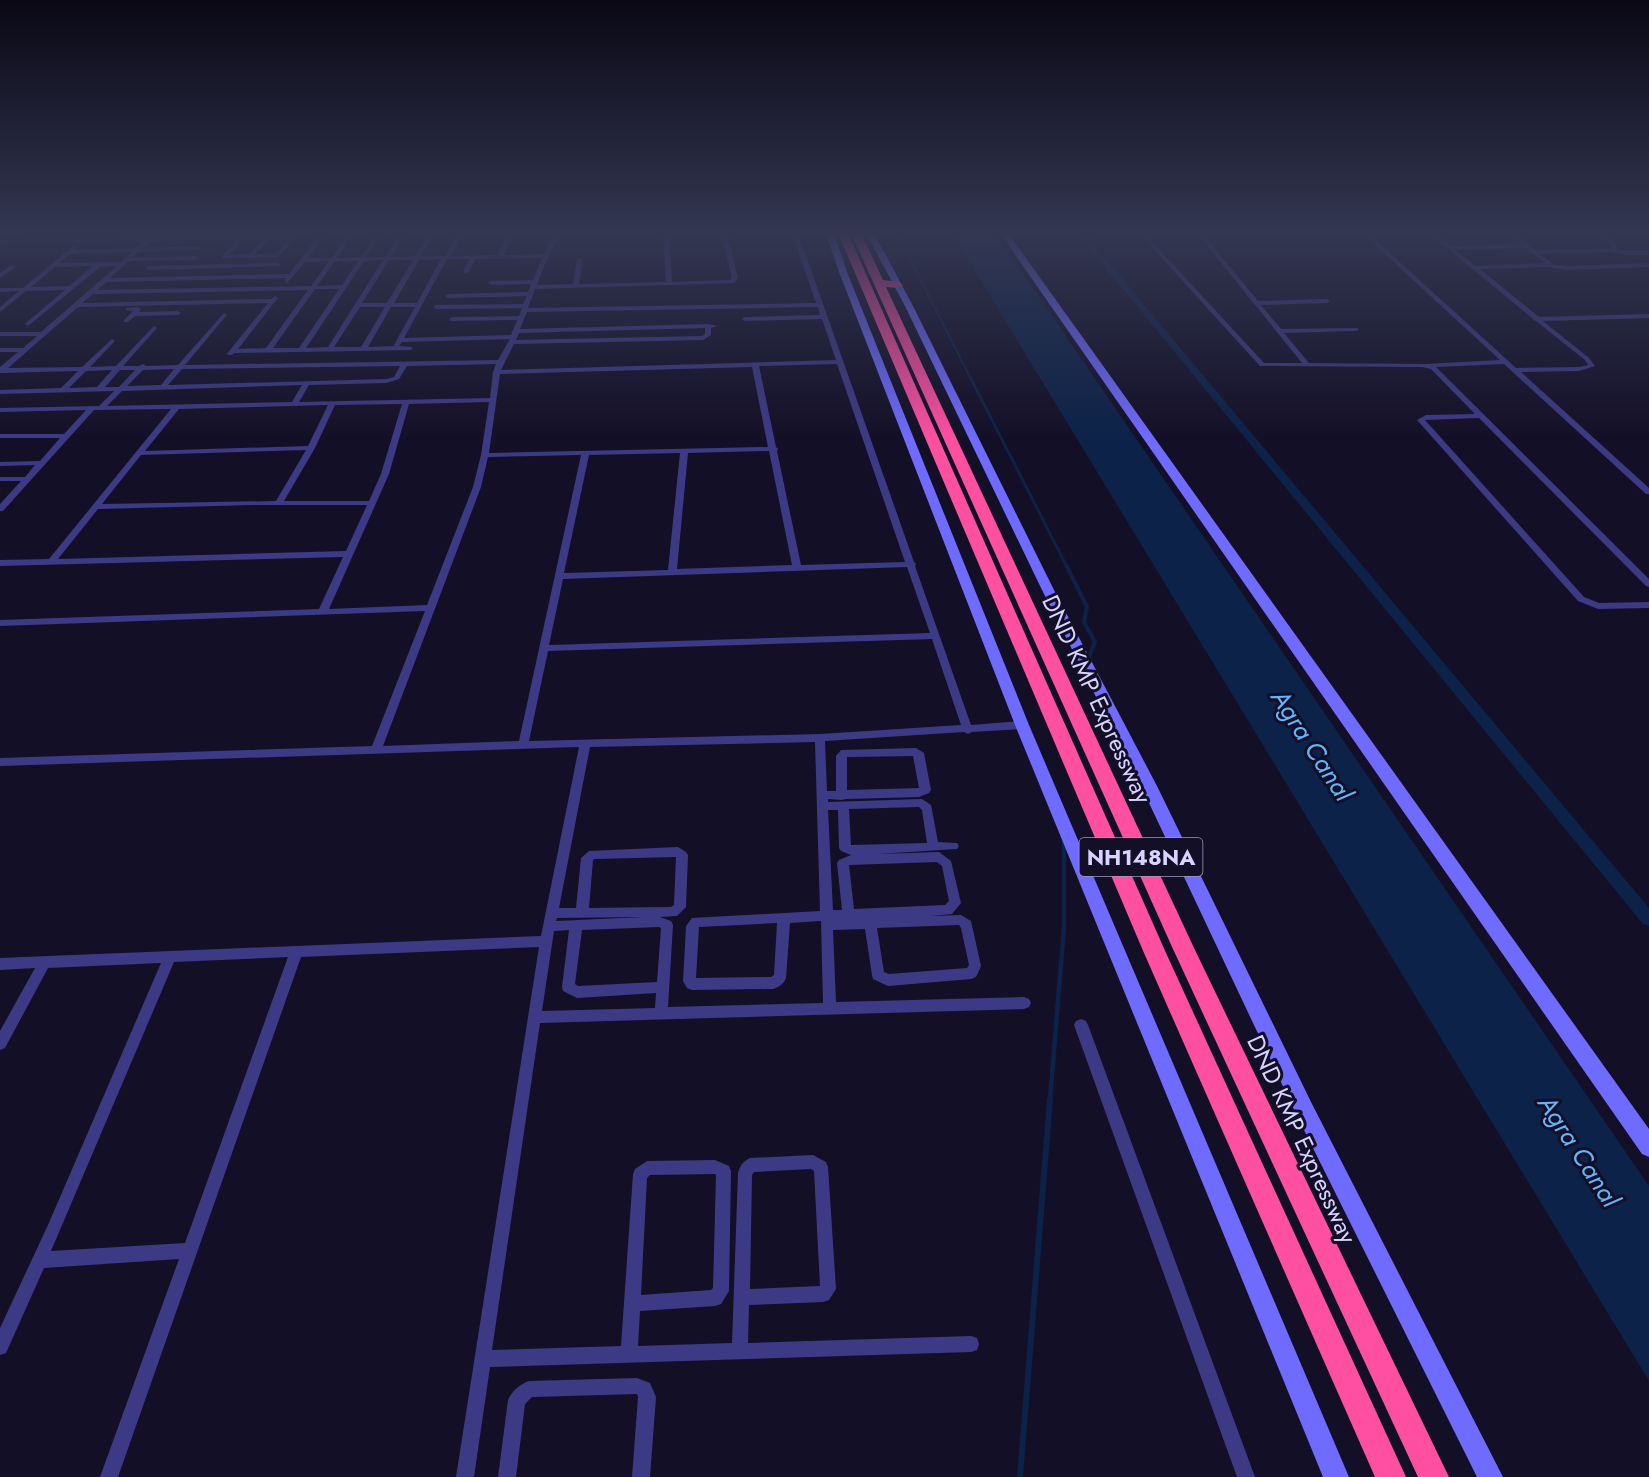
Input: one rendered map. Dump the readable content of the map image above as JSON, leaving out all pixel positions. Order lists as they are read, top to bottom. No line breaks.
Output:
{"streets":{"highway":["DND KMP Expressway","NH148NA"]},"water":["Agra Canal"]}
